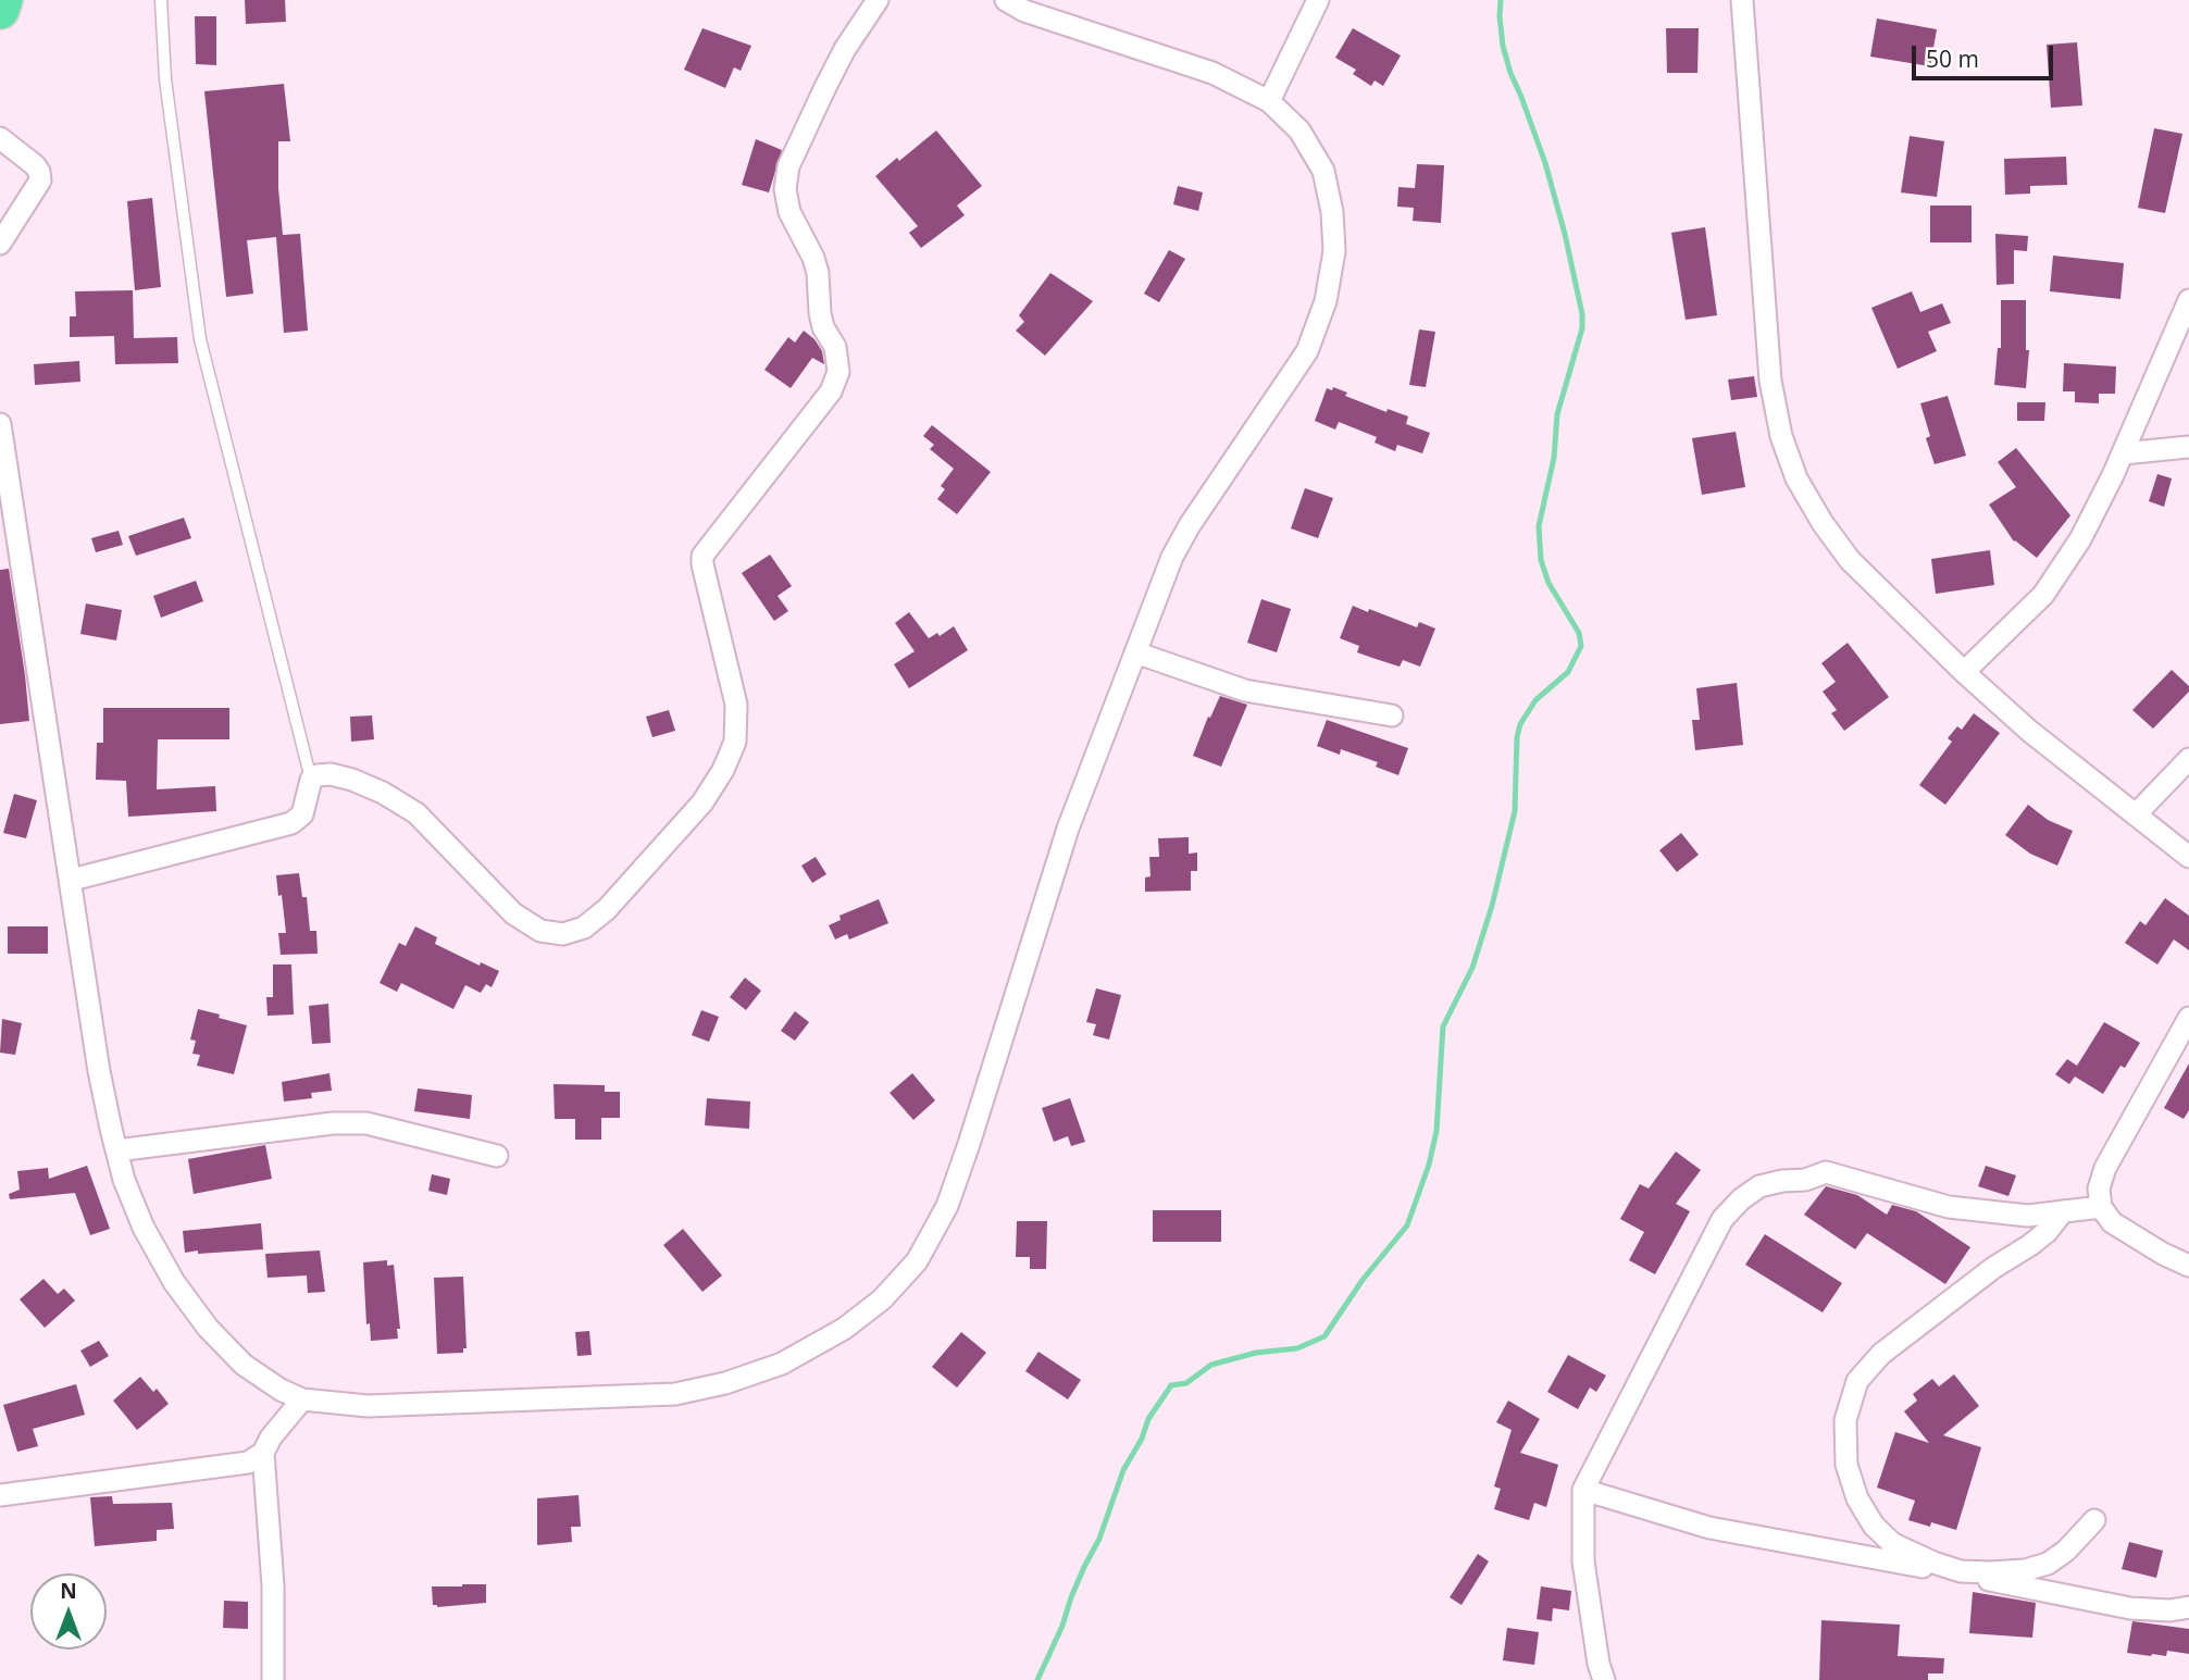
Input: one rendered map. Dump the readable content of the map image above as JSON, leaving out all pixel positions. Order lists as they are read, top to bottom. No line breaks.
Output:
{"scale_bar":"50 m","north":"top"}
